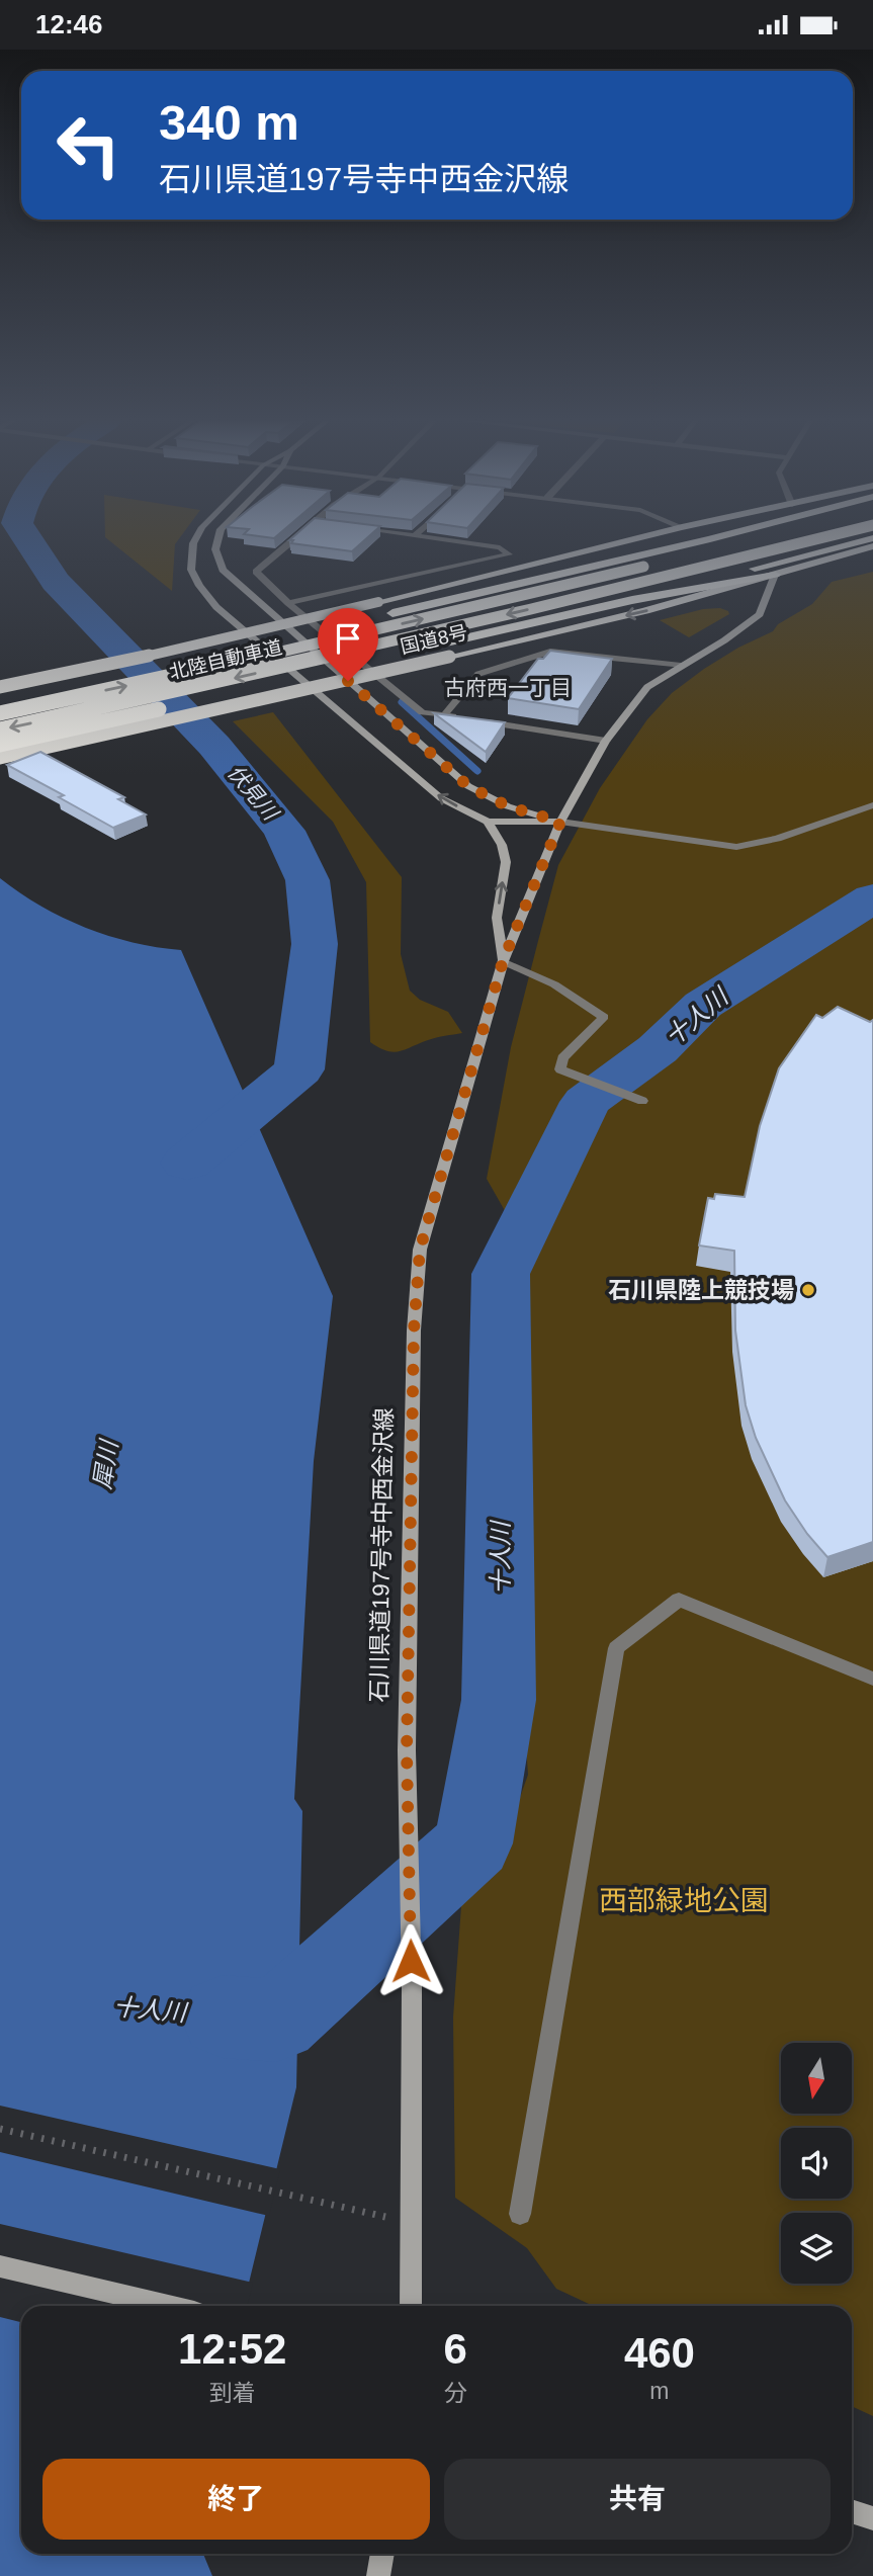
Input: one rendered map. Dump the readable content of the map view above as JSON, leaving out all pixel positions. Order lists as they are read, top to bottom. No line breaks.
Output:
{"streets":{"highway":["国道8号","北陸自動車道"],"main road":["石川県道197号寺中西金沢線"]},"crossings":[["国道8号","石川県道197号寺中西金沢線"]],"districts":["古府西一丁目"],"water":["伏見川","十人川","犀川"],"parks":["西部緑地公園"],"places":["石川県陸上競技場"],"north":"bottom","page":{"status":"12:46","turn":["340 m","石川県道197号寺中西金沢線"],"eta":["12:52","到着","6","分","460","m"],"buttons":["終了","共有"]}}
